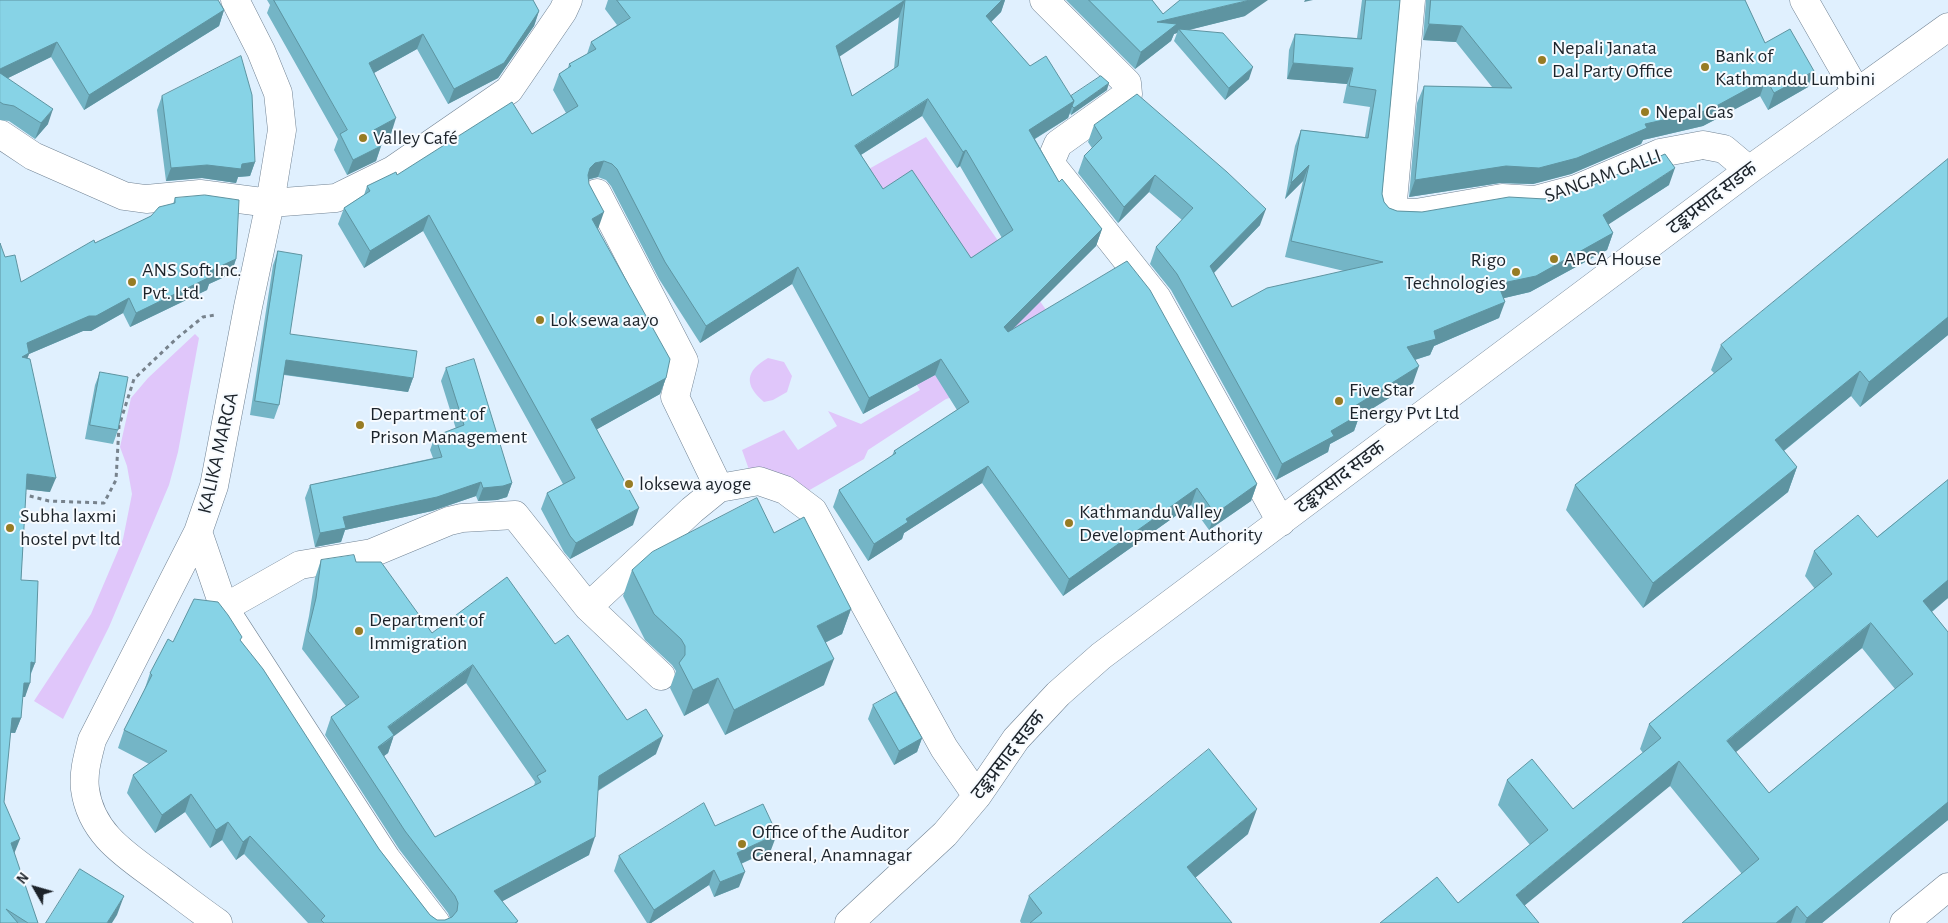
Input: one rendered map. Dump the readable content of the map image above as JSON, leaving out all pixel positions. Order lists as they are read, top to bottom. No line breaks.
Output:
{"streets":{"street":["SANGAM GALLI","टङ्कप्रसाद सडक","KALIKA MARGA"]},"crossings":[["SANGAM GALLI","टङ्कप्रसाद सडक"]],"places":["Nepali Janata Dal Party Office","Bank of Kathmandu Lumbini","Nepal Gas","Valley Café","APCA House","Rigo Technologies","ANS Soft Inc. Pvt. Ltd.","Lok sewa aayo","Five Star Energy Pvt Ltd","Department of Prison Management","loksewa ayoge","Kathmandu Valley Development Authority","Subha laxmi hostel pvt ltd","Department of Immigration","Office of the Auditor General, Anamnagar"],"north":"top left"}
